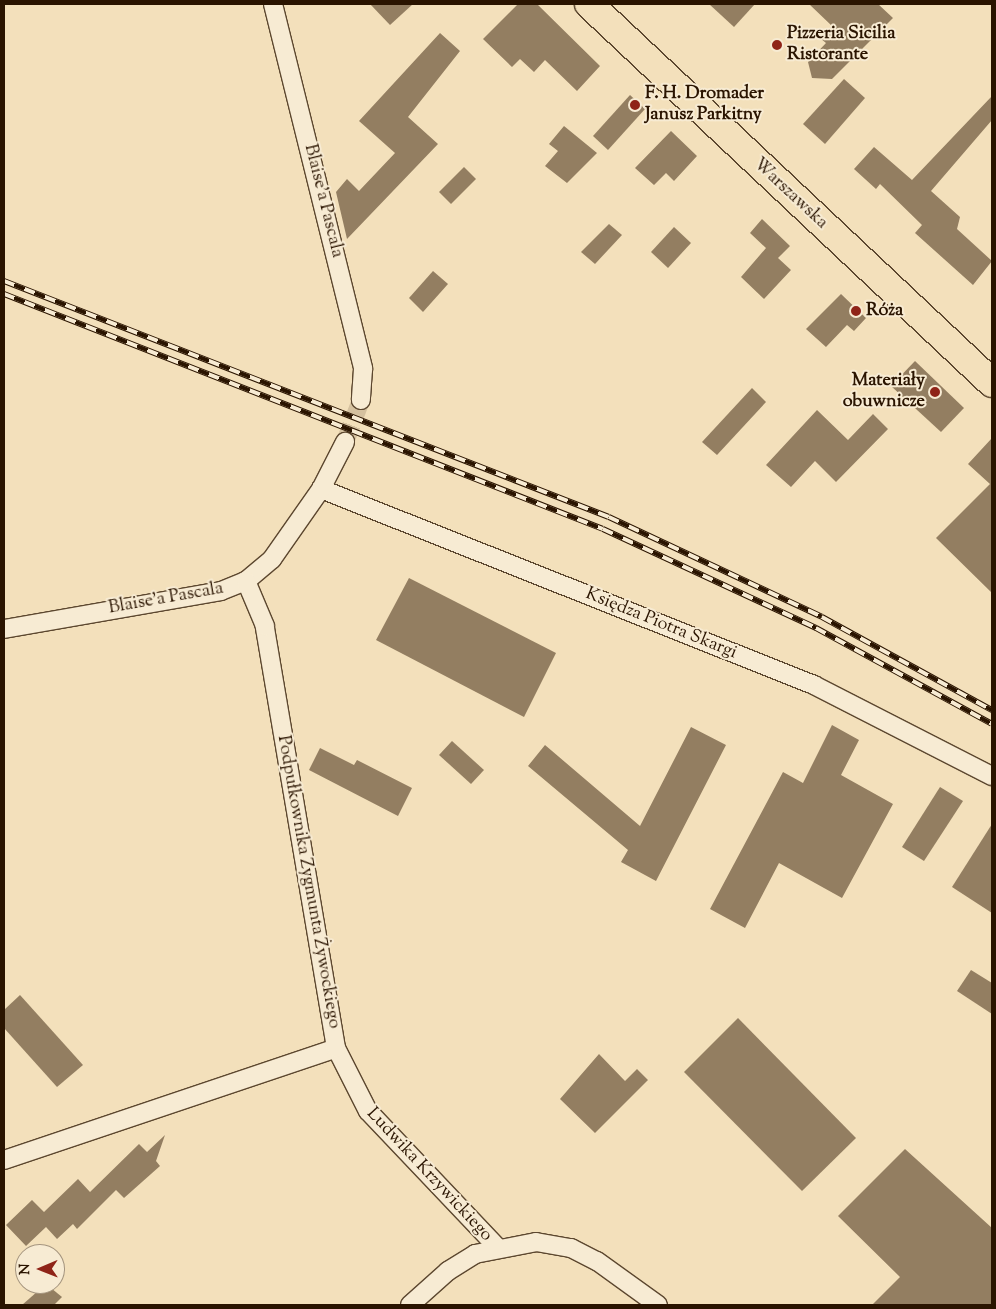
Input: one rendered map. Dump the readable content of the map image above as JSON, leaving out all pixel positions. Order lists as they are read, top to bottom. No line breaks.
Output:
{"streets":{"main road":["Warszawska"],"street":["Blaise'a Pascala","Księdza Piotra Skargi","Podpułkownika Zygmunta Żywockiego","Ludwika Krzywickiego"]},"crossings":[["Blaise'a Pascala","Księdza Piotra Skargi"],["Blaise'a Pascala","Podpułkownika Zygmunta Żywockiego"],["Podpułkownika Zygmunta Żywockiego","Ludwika Krzywickiego"]],"places":["Pizzeria Sicilia Ristorante","F. H. Dromader Janusz Parkitny","Róża","Materiały obuwnicze"],"north":"left"}
